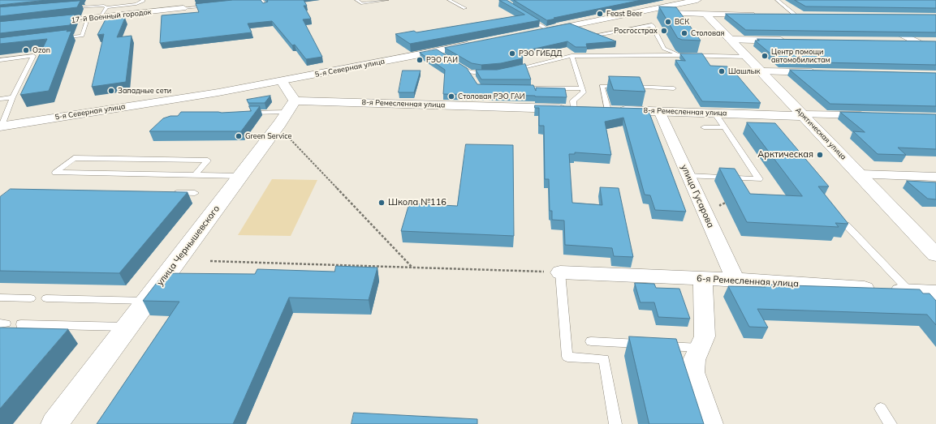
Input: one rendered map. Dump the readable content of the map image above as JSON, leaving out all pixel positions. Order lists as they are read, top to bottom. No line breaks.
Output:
{"streets":{"main road":["5-я Северная улица","8-я Ремесленная улица","Арктическая улица","улица Чернышевского"],"street":["17-й Военный городок","улица Гусарова","6-я Ремесленная улица"]},"crossings":[["8-я Ремесленная улица","Арктическая улица"],["8-я Ремесленная улица","улица Гусарова"],["8-я Ремесленная улица","улица Чернышевского"],["улица Гусарова","6-я Ремесленная улица"]],"places":["Feast Beer","ВСК","Росгосстрах","Столовая","Ozon","РЭО ГИБДД","Центр помощи автомобилистам","РЭО ГАИ","Шашлык","Западные сети","Столовая РЭО ГАИ","Green Service","Арктическая","Школа №116"]}
